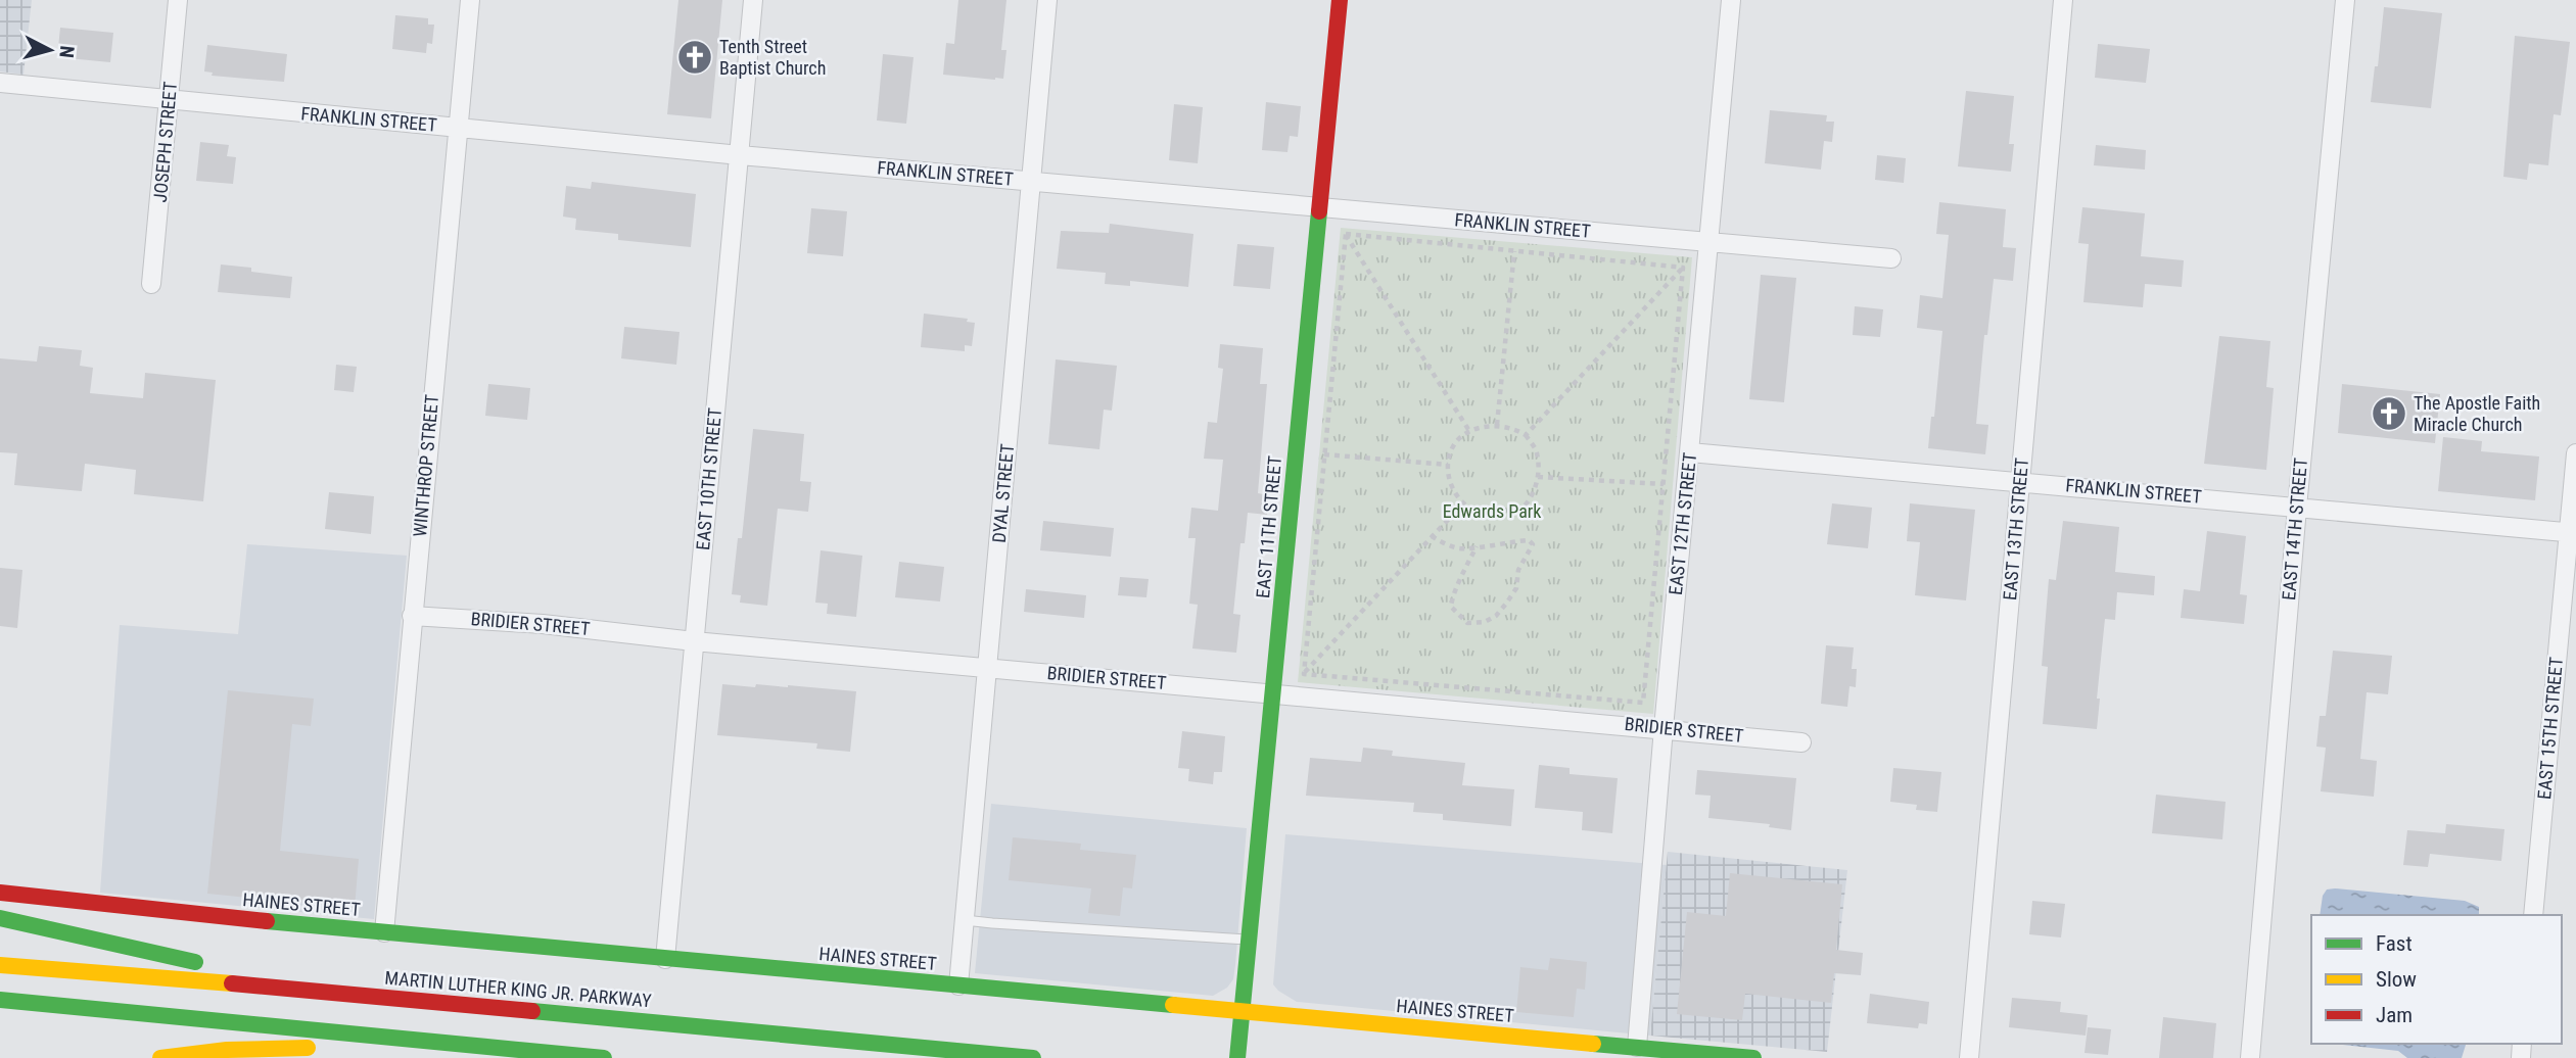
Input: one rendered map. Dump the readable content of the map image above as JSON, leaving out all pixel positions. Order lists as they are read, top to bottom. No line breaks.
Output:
{"streets":{"main road":["EAST 11TH STREET","HAINES STREET","MARTIN LUTHER KING JR. PARKWAY"],"street":["FRANKLIN STREET","JOSEPH STREET","WINTHROP STREET","EAST 10TH STREET","DYAL STREET","EAST 12TH STREET","EAST 13TH STREET","EAST 14TH STREET","BRIDIER STREET","EAST 15TH STREET"]},"crossings":[["FRANKLIN STREET","JOSEPH STREET"],["FRANKLIN STREET","WINTHROP STREET"],["FRANKLIN STREET","EAST 10TH STREET"],["FRANKLIN STREET","DYAL STREET"],["FRANKLIN STREET","EAST 12TH STREET"],["FRANKLIN STREET","EAST 11TH STREET"],["FRANKLIN STREET","EAST 13TH STREET"],["FRANKLIN STREET","EAST 14TH STREET"],["FRANKLIN STREET","EAST 15TH STREET"],["WINTHROP STREET","BRIDIER STREET"],["WINTHROP STREET","HAINES STREET"],["EAST 10TH STREET","BRIDIER STREET"],["EAST 10TH STREET","HAINES STREET"],["DYAL STREET","BRIDIER STREET"],["DYAL STREET","HAINES STREET"],["EAST 12TH STREET","BRIDIER STREET"],["EAST 12TH STREET","HAINES STREET"],["EAST 11TH STREET","BRIDIER STREET"],["EAST 11TH STREET","HAINES STREET"]],"parks":["Edwards Park"],"places":{"church":["Tenth Street Baptist Church","The Apostle Faith Miracle Church"]},"legend":["Fast","Slow","Jam"],"north":"right"}
